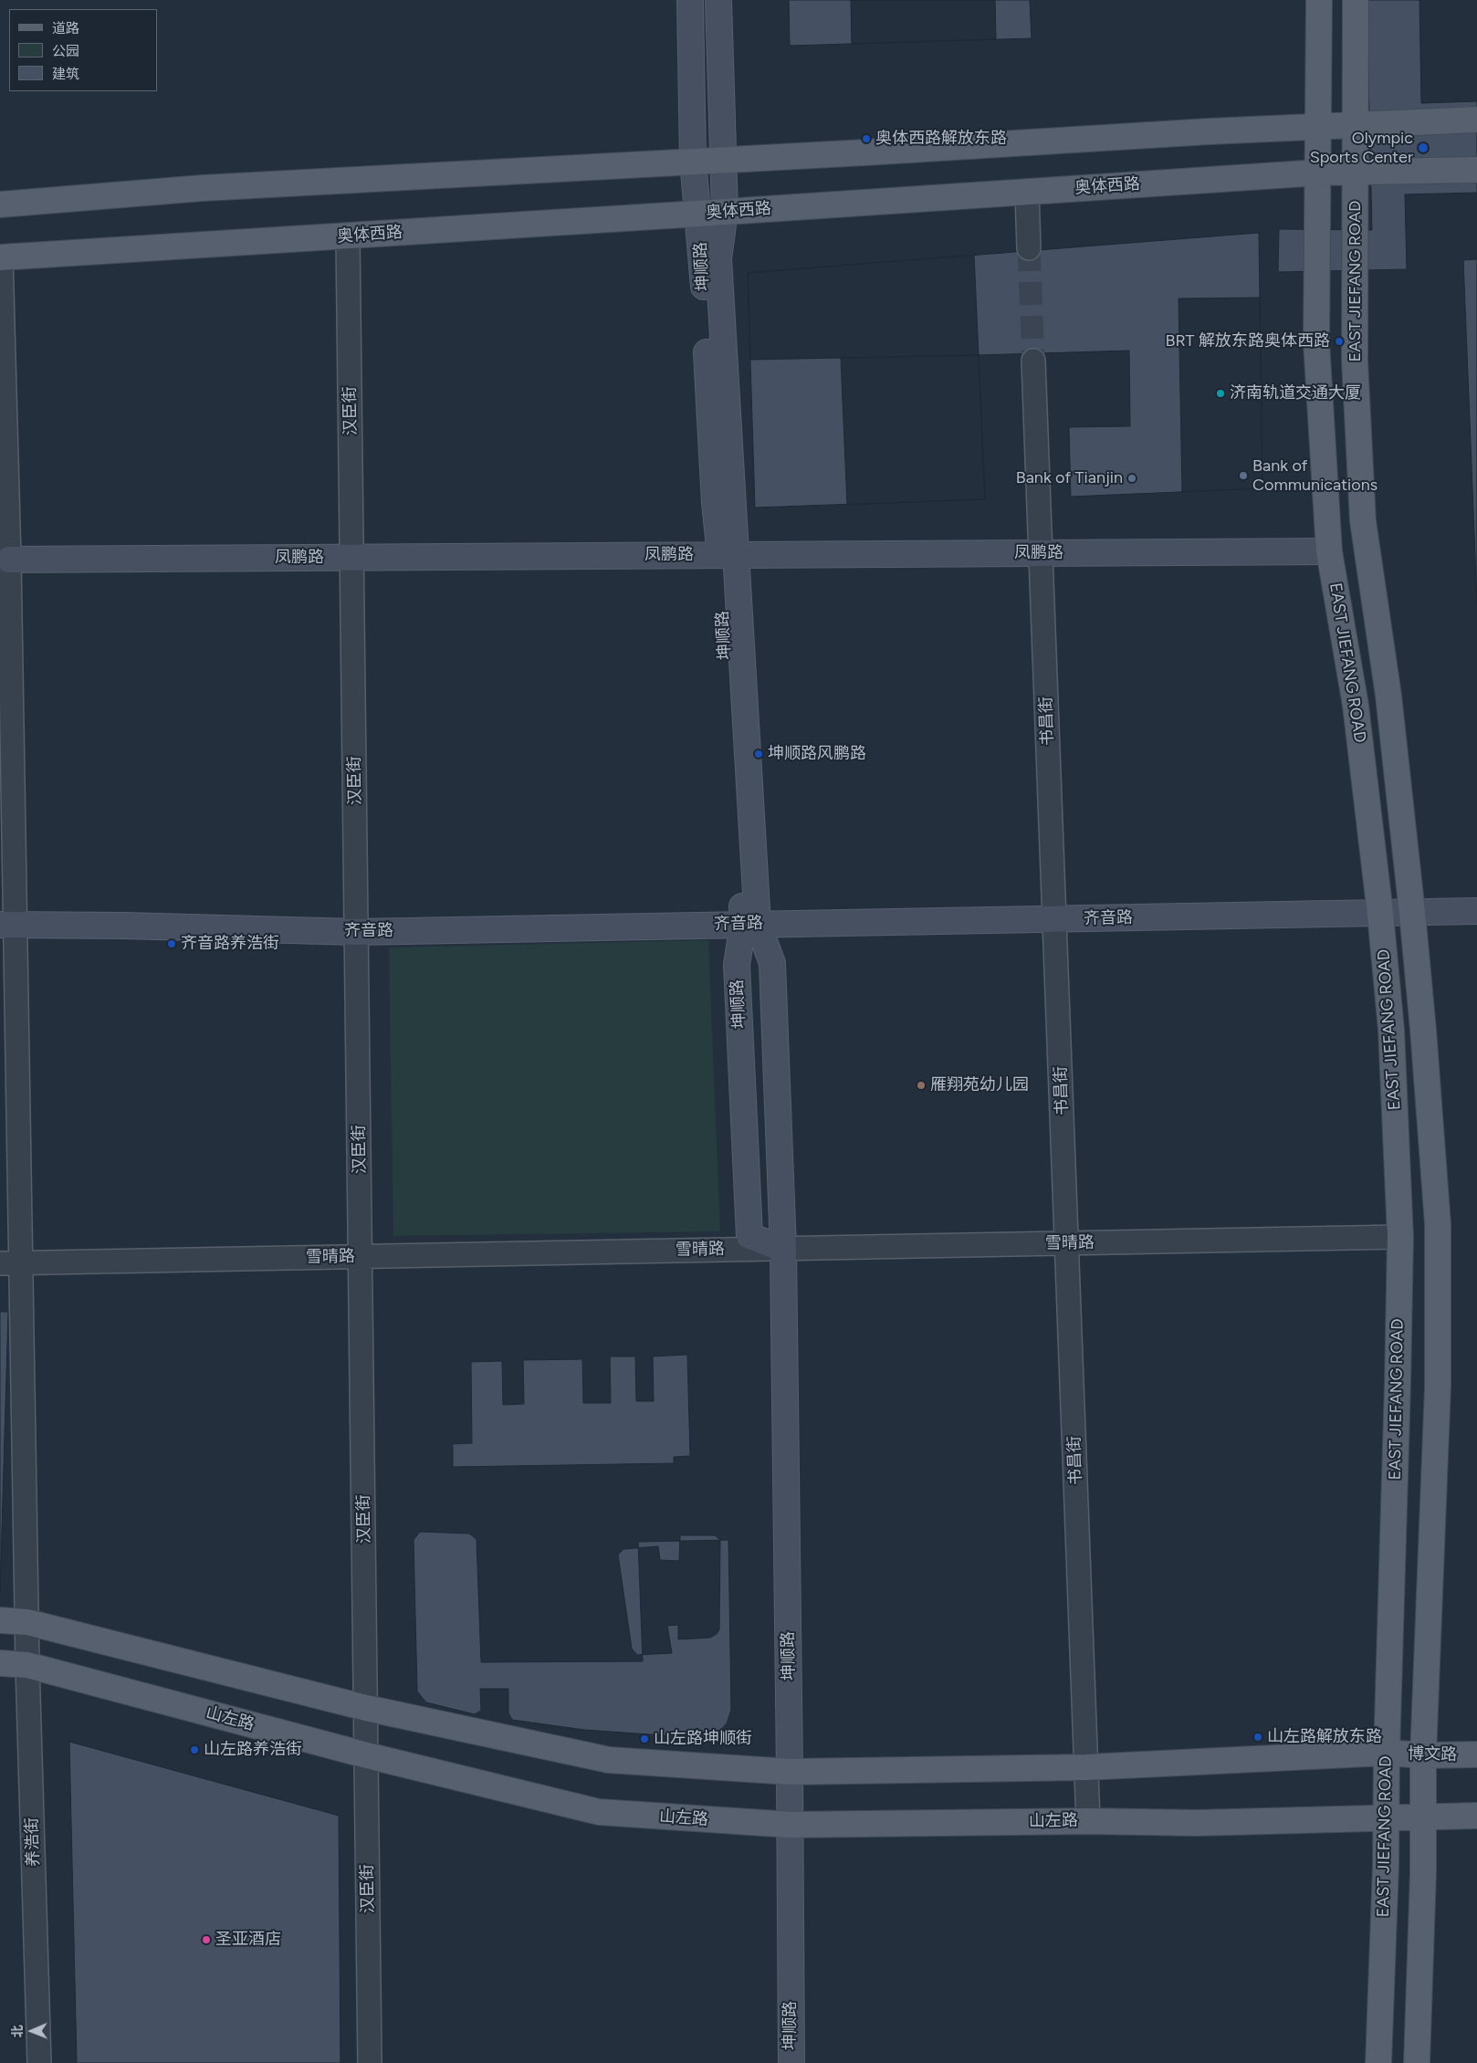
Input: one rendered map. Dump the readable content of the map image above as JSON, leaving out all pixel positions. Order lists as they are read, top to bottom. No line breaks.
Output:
{"streets":{"main road":["奥体西路","EAST JIEFANG ROAD","山左路","博文路"],"street":["坤顺路","汉臣街","凤鹏路","书昌街","齐音路","雪晴路","养浩街"]},"crossings":[["奥体西路","坤顺路"],["奥体西路","EAST JIEFANG ROAD"],["奥体西路","汉臣街"],["奥体西路","养浩街"],["坤顺路","凤鹏路"],["坤顺路","齐音路"],["坤顺路","雪晴路"],["坤顺路","山左路"],["EAST JIEFANG ROAD","凤鹏路"],["EAST JIEFANG ROAD","齐音路"],["EAST JIEFANG ROAD","雪晴路"],["EAST JIEFANG ROAD","山左路"],["EAST JIEFANG ROAD","博文路"],["汉臣街","凤鹏路"],["汉臣街","齐音路"],["汉臣街","雪晴路"],["汉臣街","山左路"],["凤鹏路","书昌街"],["凤鹏路","养浩街"],["书昌街","齐音路"],["书昌街","雪晴路"],["书昌街","山左路"],["齐音路","养浩街"],["雪晴路","养浩街"],["山左路","养浩街"]],"places":["奥体西路解放东路","Olympic Sports Center","BRT 解放东路奥体西路","济南轨道交通大厦","Bank of Communications","Bank of Tianjin","坤顺路风鹏路","齐音路养浩街","雁翔苑幼儿园","山左路解放东路","山左路坤顺街","山左路养浩街","圣亚酒店"],"legend":["道路","公园","建筑"],"north":"left"}
